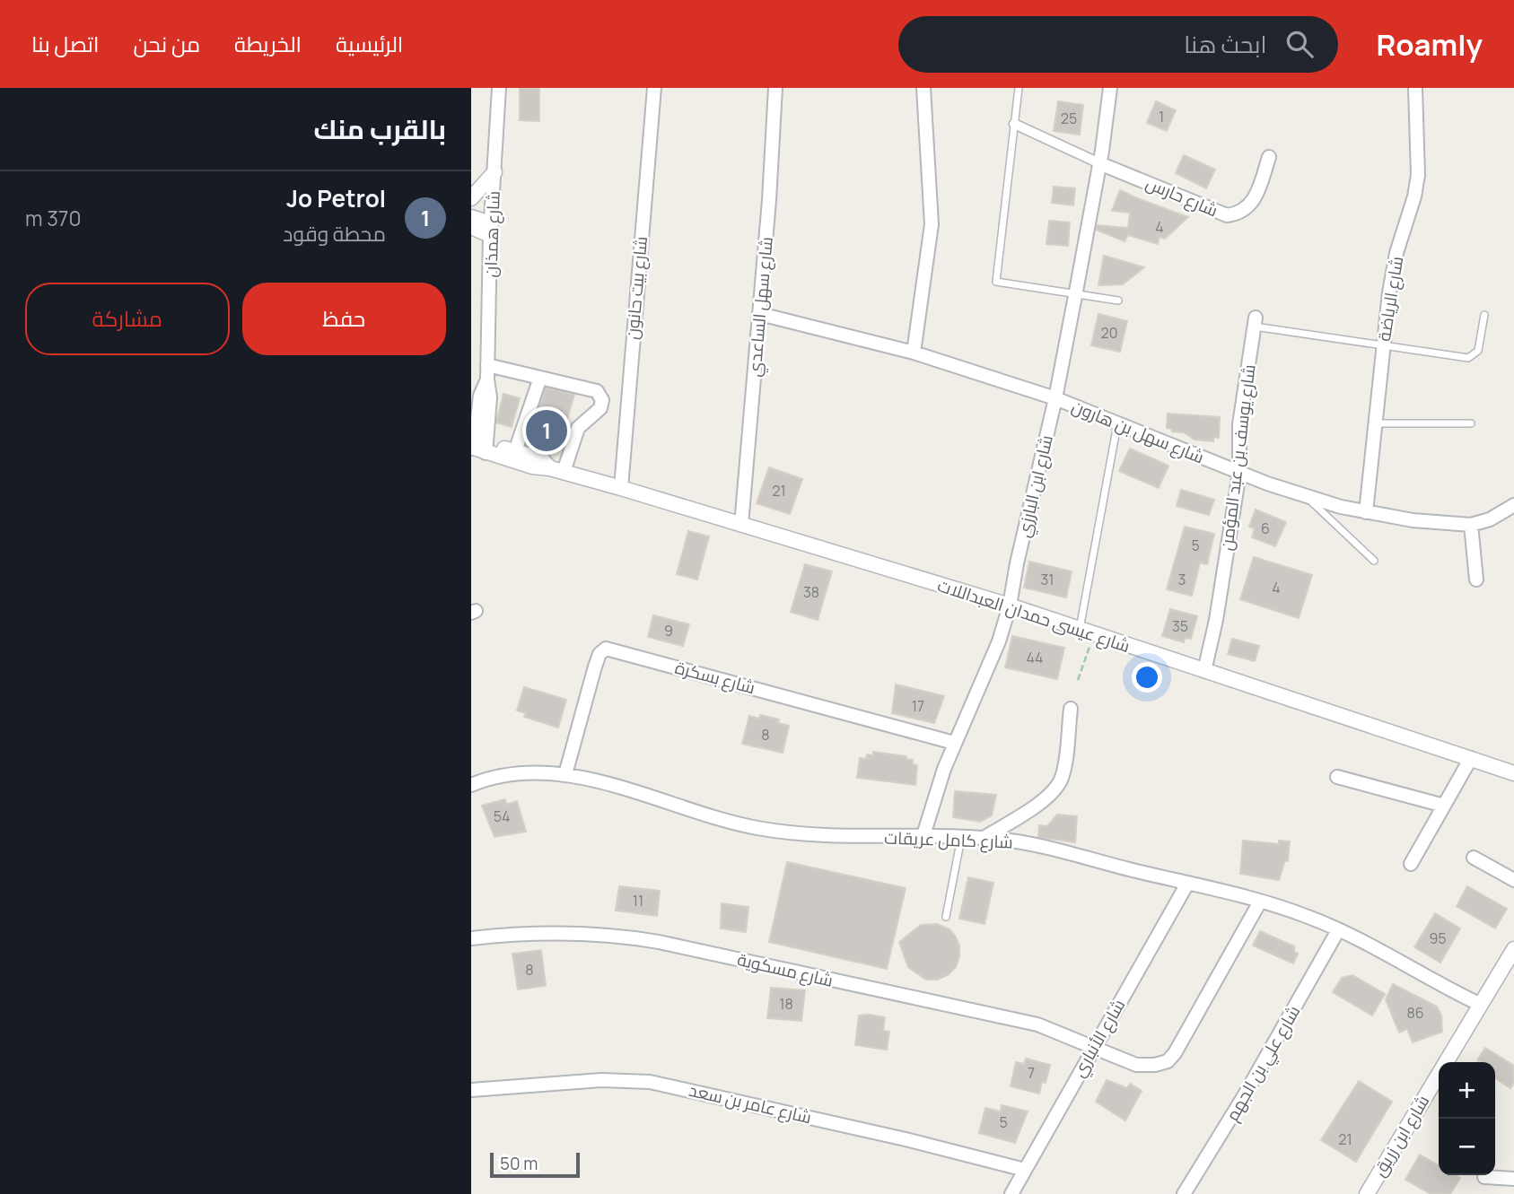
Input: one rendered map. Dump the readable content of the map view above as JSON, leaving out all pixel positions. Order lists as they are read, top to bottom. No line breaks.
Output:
{"streets":{"street":["شارع حارس","شارع همذان","شارع بيت حانون","شارع الرياضة","شارع سهل الساعدي","شارع سهل بن هارون","شارع يوسف بن عبد المؤمن","شارع ابن البارزي","شارع عيسى حمدان العبداللات","شارع بسكرة","شارع كامل عريقات","شارع مسكوية","شارع الأنباري","شارع علي بن الجهم","شارع عامر بن سعد","شارع ابن زريق"]},"crossings":[["شارع حارس","شارع ابن البارزي"],["شارع همذان","شارع عيسى حمدان العبداللات"],["شارع بيت حانون","شارع عيسى حمدان العبداللات"],["شارع الرياضة","شارع سهل بن هارون"],["شارع سهل الساعدي","شارع سهل بن هارون"],["شارع سهل الساعدي","شارع عيسى حمدان العبداللات"],["شارع سهل بن هارون","شارع يوسف بن عبد المؤمن"],["شارع سهل بن هارون","شارع ابن البارزي"],["شارع يوسف بن عبد المؤمن","شارع عيسى حمدان العبداللات"],["شارع ابن البارزي","شارع عيسى حمدان العبداللات"],["شارع ابن البارزي","شارع بسكرة"],["شارع ابن البارزي","شارع كامل عريقات"],["شارع بسكرة","شارع كامل عريقات"],["شارع كامل عريقات","شارع مسكوية"],["شارع كامل عريقات","شارع الأنباري"],["شارع كامل عريقات","شارع علي بن الجهم"],["شارع كامل عريقات","شارع ابن زريق"],["شارع مسكوية","شارع الأنباري"],["شارع الأنباري","شارع عامر بن سعد"]],"house_numbers":["1","25","4","20","21","6","5","31","3","4","38","35","9","44","17","8","54","11","95","8","18","86","7","5","21"],"scale_bar":"50 m","page":{"header":"Roamly","search":"ابحث هنا","nav":["الرئيسية","الخريطة","من نحن","اتصل بنا"],"heading":"بالقرب منك","list":[{"mark":"1","name":"Jo Petrol","note":"محطة وقود","value":"370 m"}],"buttons":["حفظ","مشاركة"],"pins":"1","map_buttons":["+","−"],"scale":"50 m"}}
